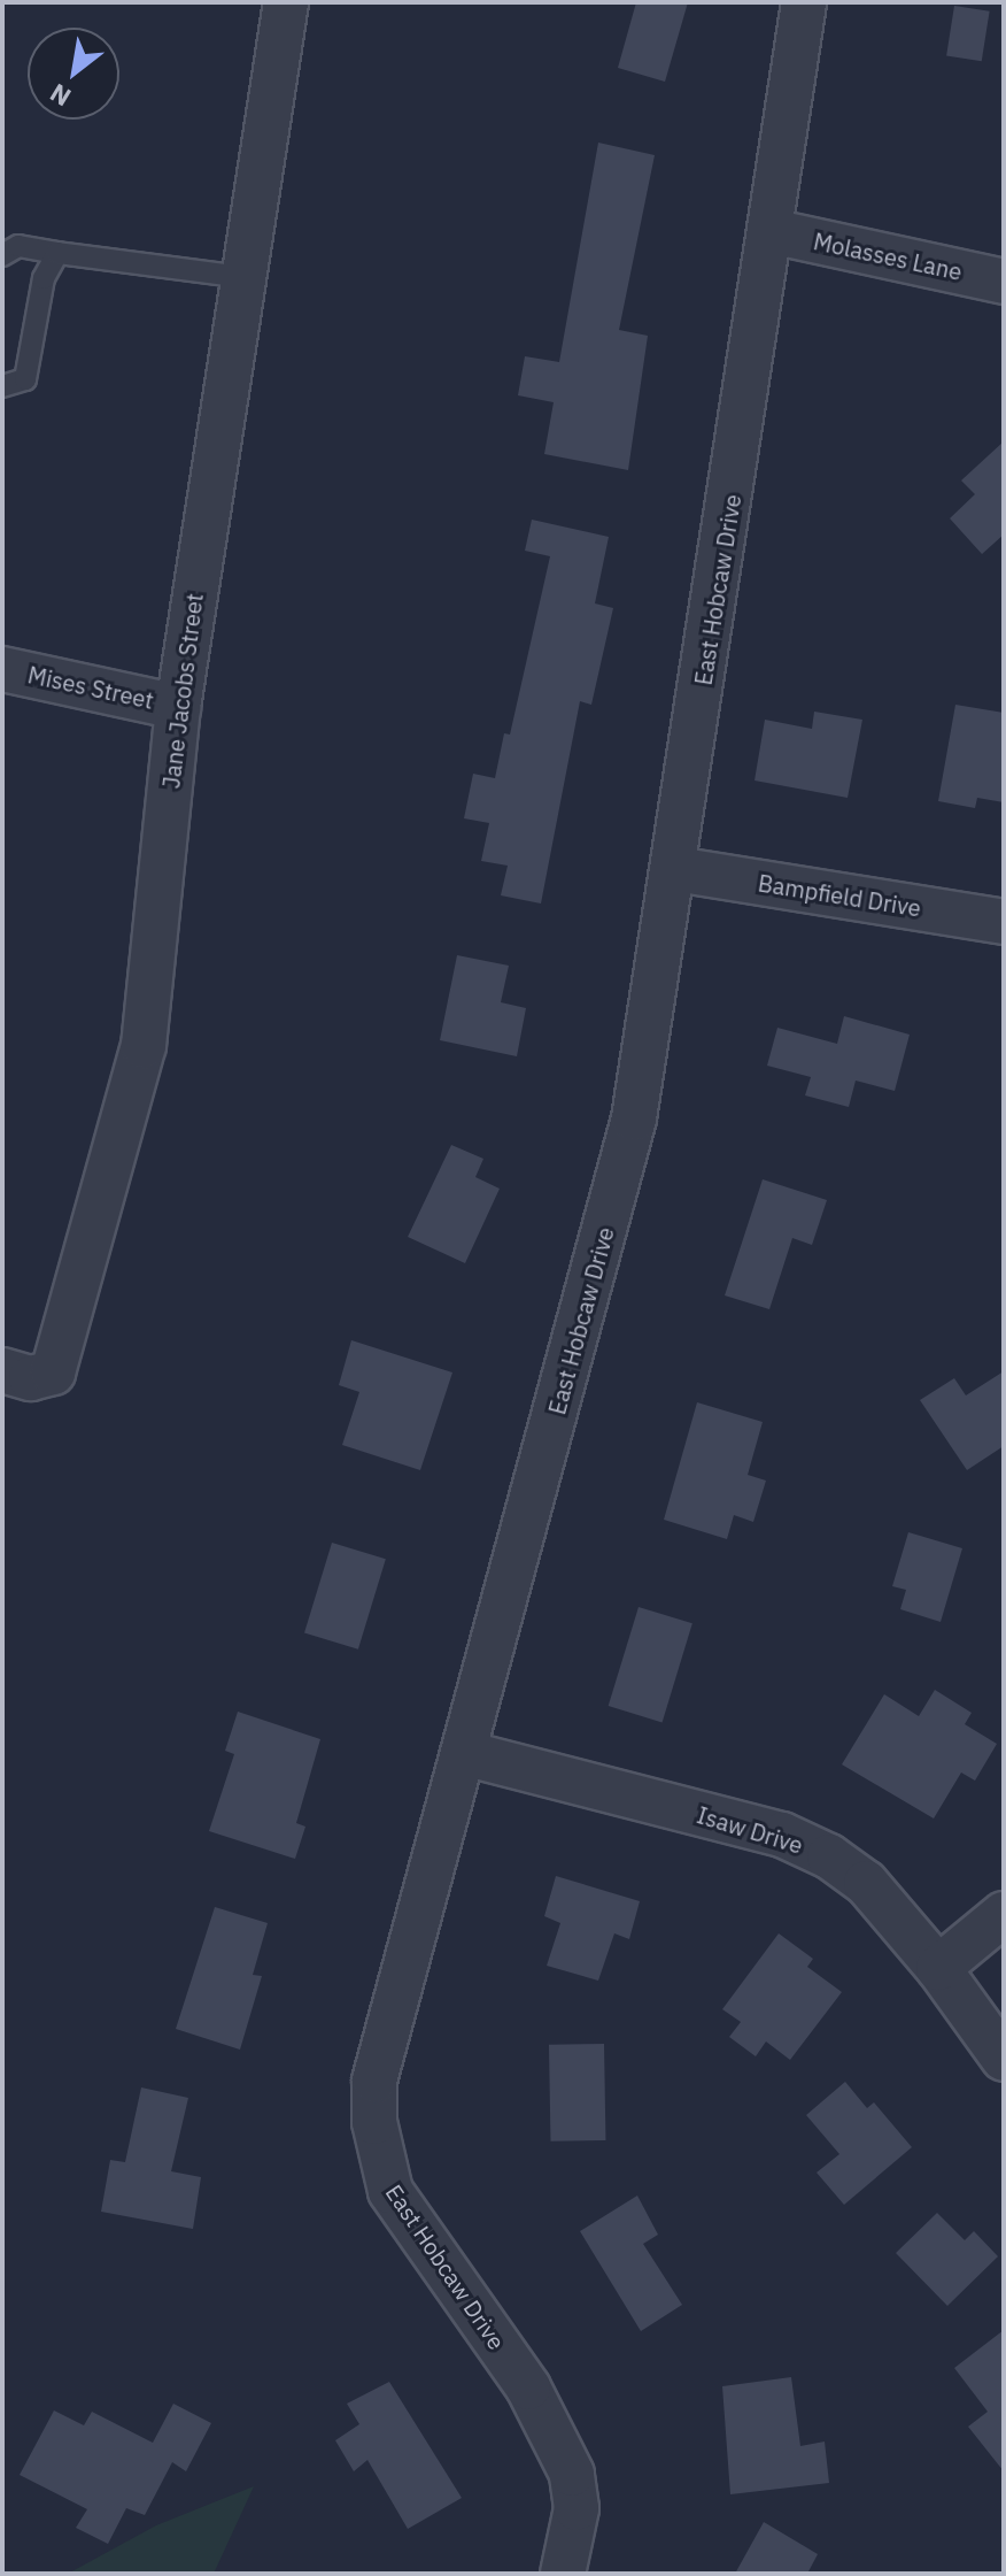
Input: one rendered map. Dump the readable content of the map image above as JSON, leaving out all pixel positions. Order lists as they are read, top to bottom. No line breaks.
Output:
{"streets":{"street":["Molasses Lane","East Hobcaw Drive","Mises Street","Jane Jacobs Street","Bampfield Drive","Isaw Drive"]},"crossings":[["Molasses Lane","East Hobcaw Drive"],["East Hobcaw Drive","Bampfield Drive"],["East Hobcaw Drive","Isaw Drive"],["Mises Street","Jane Jacobs Street"]],"north":"bottom left"}
